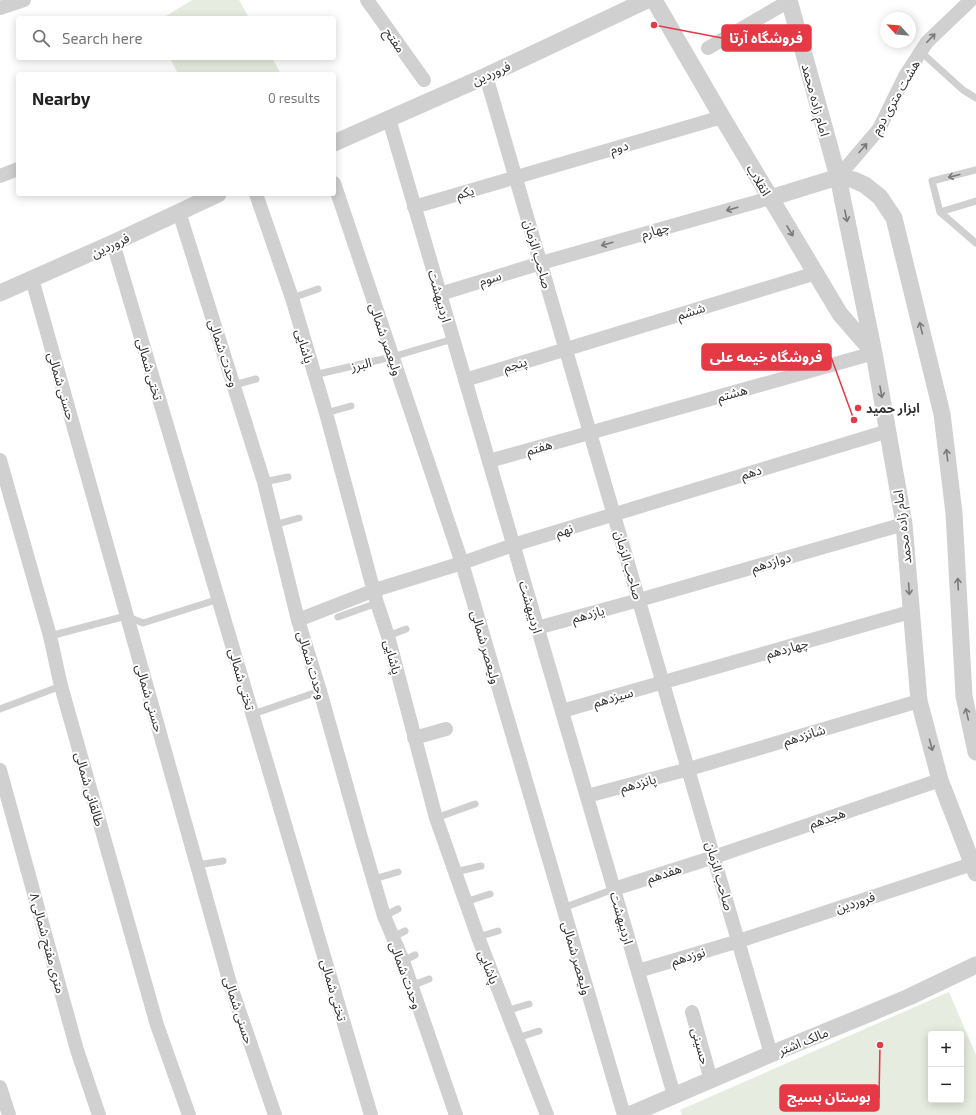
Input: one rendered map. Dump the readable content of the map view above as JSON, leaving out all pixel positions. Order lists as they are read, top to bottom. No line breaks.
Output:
{"streets":{"street":["مفتح","فروردین","هشت متری دوم","امام زاده محمد","دوم","انقلاب","یکم","چهارم","صاحب الزمان","سوم","اردیبهشت","ششم","ولیعصر شمالی","پاشایی","وحدت شمالی","پنجم","تختی شمالی","حسنی شمالی","هشتم","هفتم","دهم","نهم","دوازدهم","یازدهم","چهاردهم","سیزدهم","شانزدهم","پانزدهم","طالقانی شمالی","هجدهم","هفدهم","۸ متری مفتح شمالی","نوزدهم","مالک اشتر","حسینی"],"lane":["البرز"]},"crossings":[["فروردین","امام زاده محمد"],["فروردین","صاحب الزمان"],["فروردین","اردیبهشت"],["فروردین","وحدت شمالی"],["فروردین","تختی شمالی"],["فروردین","حسنی شمالی"],["فروردین","نوزدهم"],["هشت متری دوم","امام زاده محمد"],["امام زاده محمد","انقلاب"],["امام زاده محمد","هشتم"],["امام زاده محمد","دهم"],["امام زاده محمد","دوازدهم"],["امام زاده محمد","چهاردهم"],["امام زاده محمد","شانزدهم"],["امام زاده محمد","هجدهم"],["دوم","انقلاب"],["دوم","یکم"],["دوم","صاحب الزمان"],["انقلاب","چهارم"],["انقلاب","ششم"],["انقلاب","هشتم"],["یکم","صاحب الزمان"],["یکم","اردیبهشت"],["چهارم","صاحب الزمان"],["چهارم","سوم"],["صاحب الزمان","سوم"],["صاحب الزمان","ششم"],["صاحب الزمان","پنجم"],["صاحب الزمان","هشتم"],["صاحب الزمان","هفتم"],["صاحب الزمان","دهم"],["صاحب الزمان","نهم"],["صاحب الزمان","دوازدهم"],["صاحب الزمان","یازدهم"],["صاحب الزمان","چهاردهم"],["صاحب الزمان","سیزدهم"],["صاحب الزمان","شانزدهم"],["صاحب الزمان","پانزدهم"],["صاحب الزمان","هجدهم"],["صاحب الزمان","هفدهم"],["صاحب الزمان","نوزدهم"],["صاحب الزمان","مالک اشتر"],["سوم","اردیبهشت"],["اردیبهشت","البرز"],["اردیبهشت","پنجم"],["اردیبهشت","هفتم"],["اردیبهشت","نهم"],["اردیبهشت","یازدهم"],["اردیبهشت","سیزدهم"],["اردیبهشت","پانزدهم"],["اردیبهشت","هفدهم"],["اردیبهشت","نوزدهم"],["اردیبهشت","مالک اشتر"],["ششم","پنجم"],["ولیعصر شمالی","البرز"],["ولیعصر شمالی","نهم"],["ولیعصر شمالی","مالک اشتر"],["پاشایی","البرز"],["پاشایی","نهم"],["وحدت شمالی","نهم"],["هشتم","هفتم"],["دهم","نهم"],["دوازدهم","یازدهم"],["چهاردهم","سیزدهم"],["شانزدهم","پانزدهم"],["هجدهم","هفدهم"],["مالک اشتر","حسینی"]],"one_way":["هشت متری دوم","چهارم"],"places":["فروشگاه آرتا","ابزار حمید","فروشگاه خیمه علی","بوستان بسیج"],"north":"top left","page":{"search":"Search here","heading":["Nearby","0 results"],"map_buttons":["+","−"]}}
